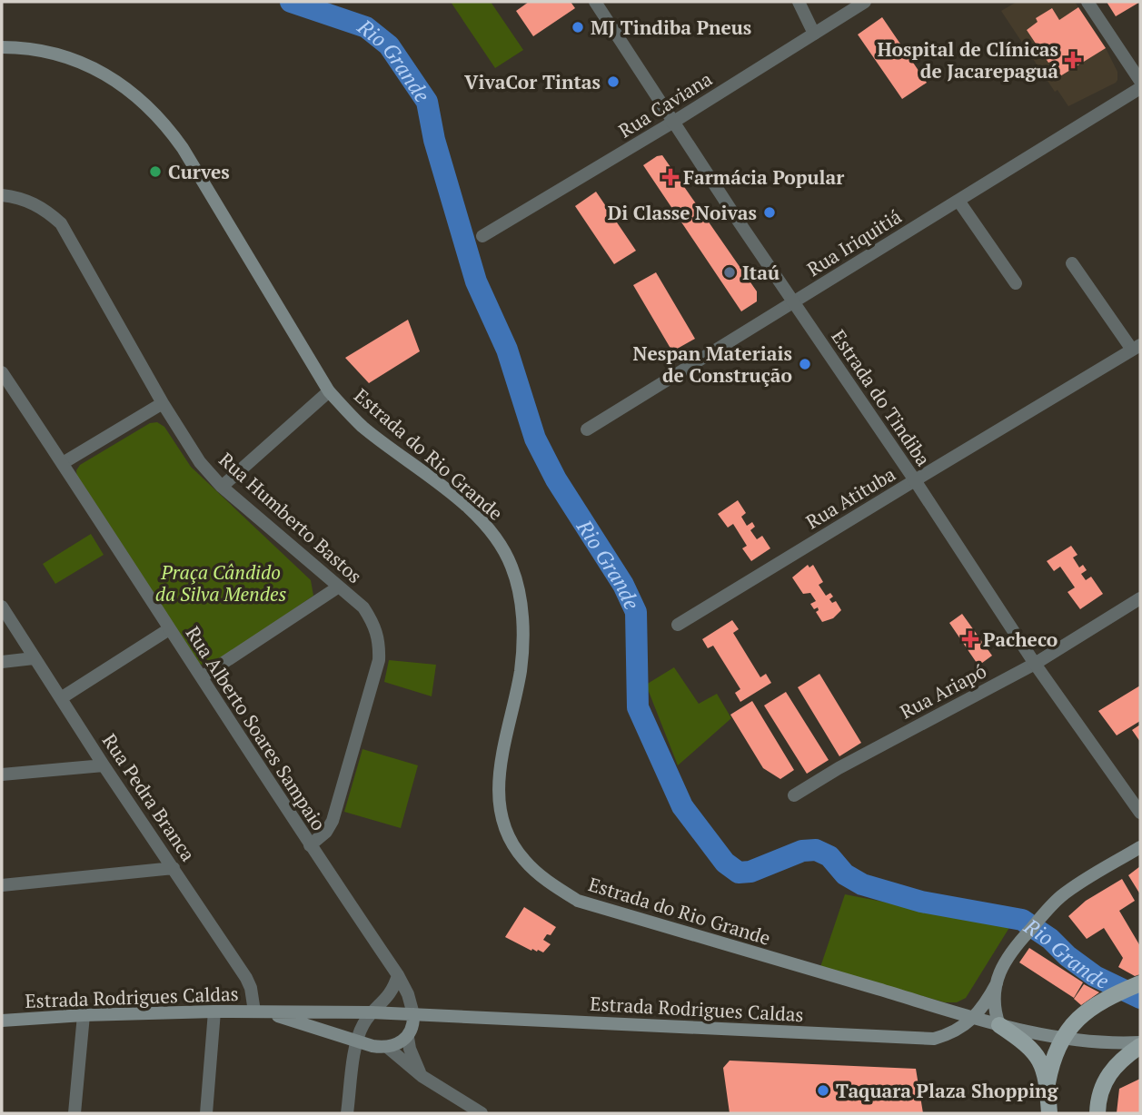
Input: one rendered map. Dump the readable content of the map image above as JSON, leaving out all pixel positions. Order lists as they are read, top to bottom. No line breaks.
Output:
{"streets":{"main road":["Estrada do Rio Grande","Estrada Rodrigues Caldas"],"street":["Rua Caviana","Rua Iriquitiá","Estrada do Tindiba","Rua Atituba","Rua Humberto Bastos","Rua Ariapó","Rua Alberto Soares Sampaio","Rua Pedra Branca"]},"crossings":[["Rua Caviana","Estrada do Tindiba"],["Rua Iriquitiá","Estrada do Tindiba"],["Estrada do Tindiba","Rua Atituba"],["Estrada do Tindiba","Rua Ariapó"],["Estrada do Rio Grande","Estrada Rodrigues Caldas"],["Rua Humberto Bastos","Rua Alberto Soares Sampaio"],["Rua Alberto Soares Sampaio","Estrada Rodrigues Caldas"],["Rua Pedra Branca","Estrada Rodrigues Caldas"]],"water":["Rio Grande"],"parks":["Praça Cândido da Silva Mendes"],"places":{"other":["MJ Tindiba Pneus","VivaCor Tintas","Curves","Di Classe Noivas","Itaú","Nespan Materiais de Construção","Taquara Plaza Shopping"],"health":["Hospital de Clínicas de Jacarepaguá","Farmácia Popular","Pacheco"]}}
